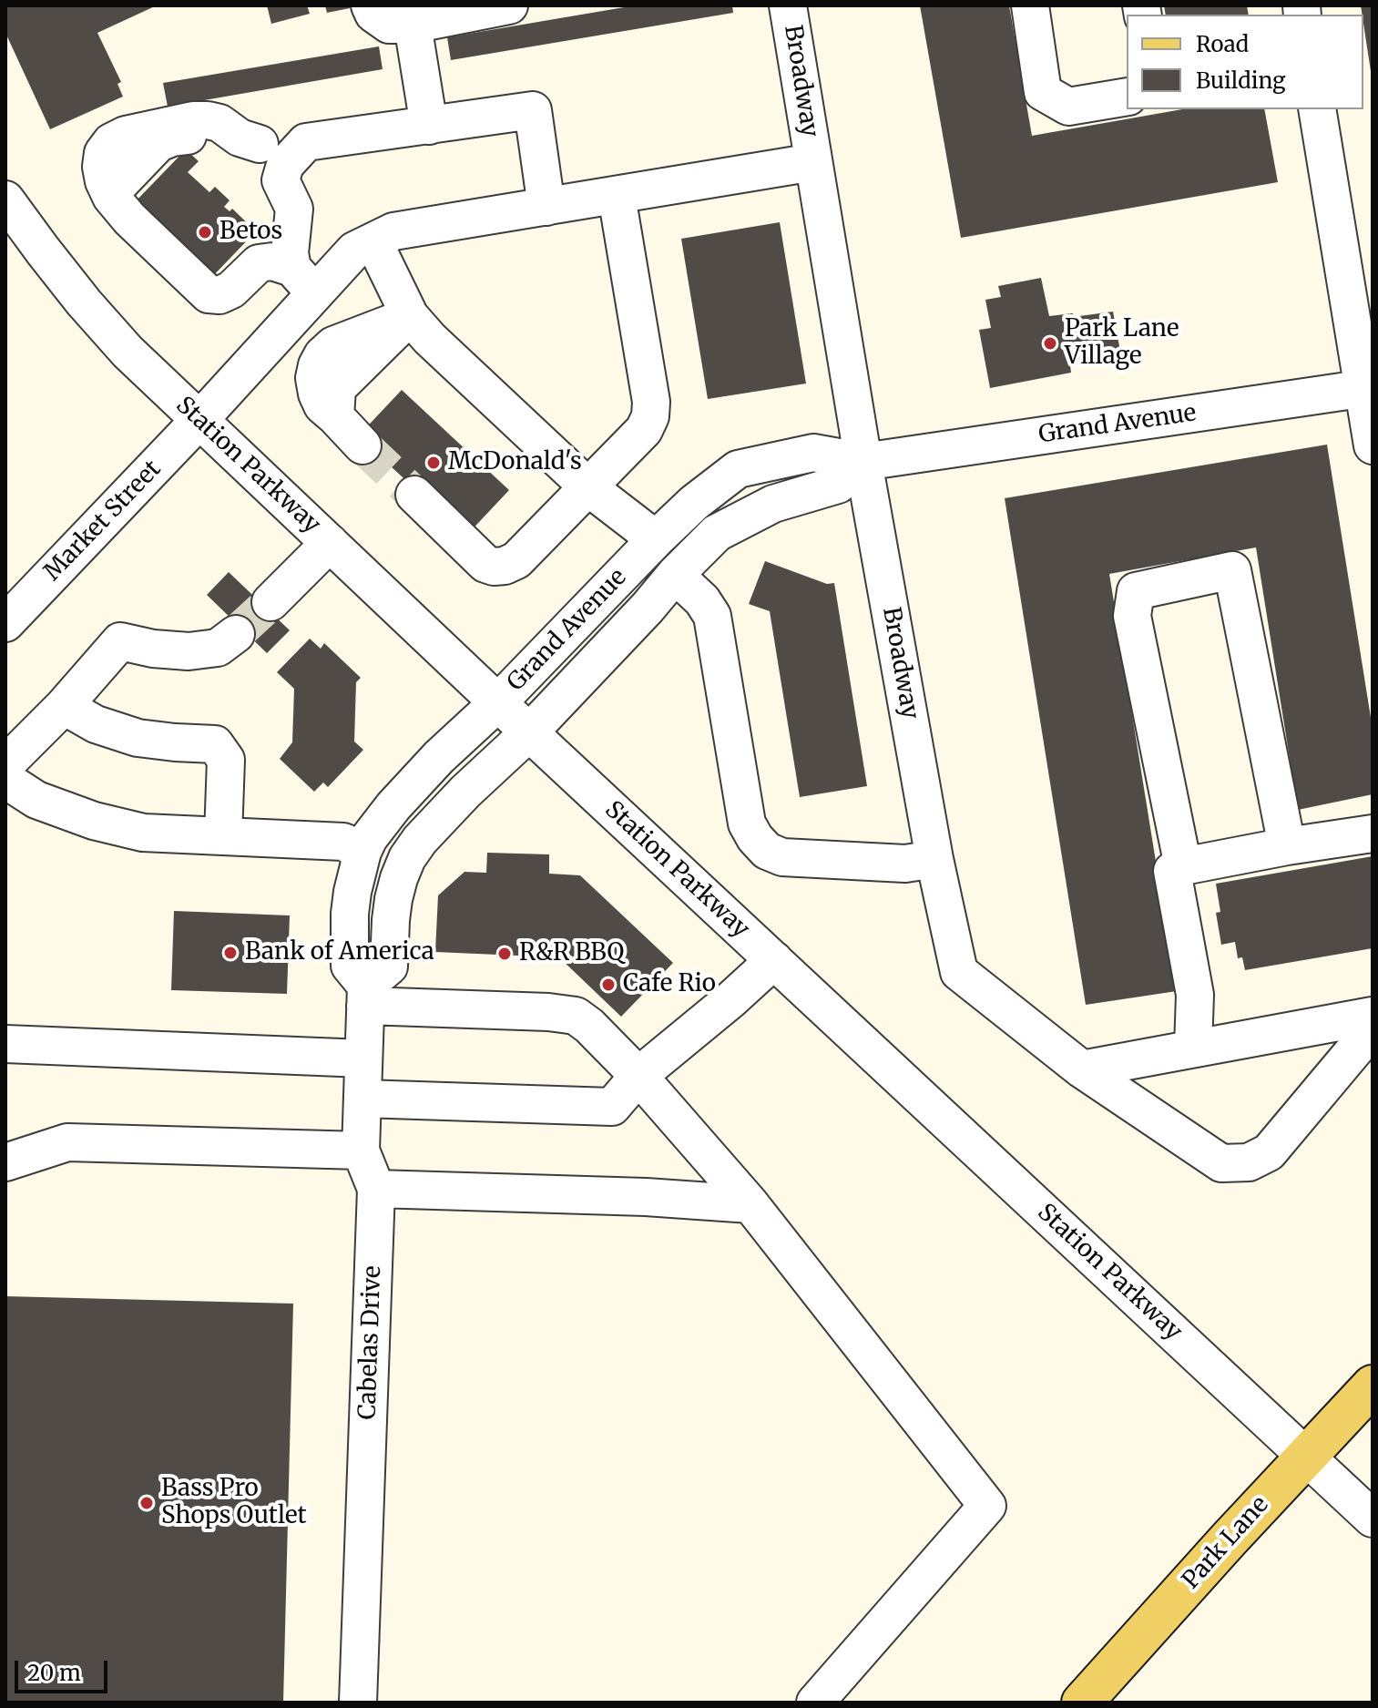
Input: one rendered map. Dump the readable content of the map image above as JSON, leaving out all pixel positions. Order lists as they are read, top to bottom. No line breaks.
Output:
{"streets":{"main road":["Park Lane"],"street":["Broadway","Grand Avenue","Station Parkway","Market Street","Cabelas Drive"]},"crossings":[["Broadway","Grand Avenue"],["Broadway","Market Street"],["Grand Avenue","Station Parkway"],["Station Parkway","Market Street"],["Station Parkway","Park Lane"]],"places":["Betos","Park Lane Village","McDonald's","Bank of America","R&R BBQ","Cafe Rio","Bass Pro Shops Outlet"],"legend":["Road","Building"],"scale_bar":"20 m"}
